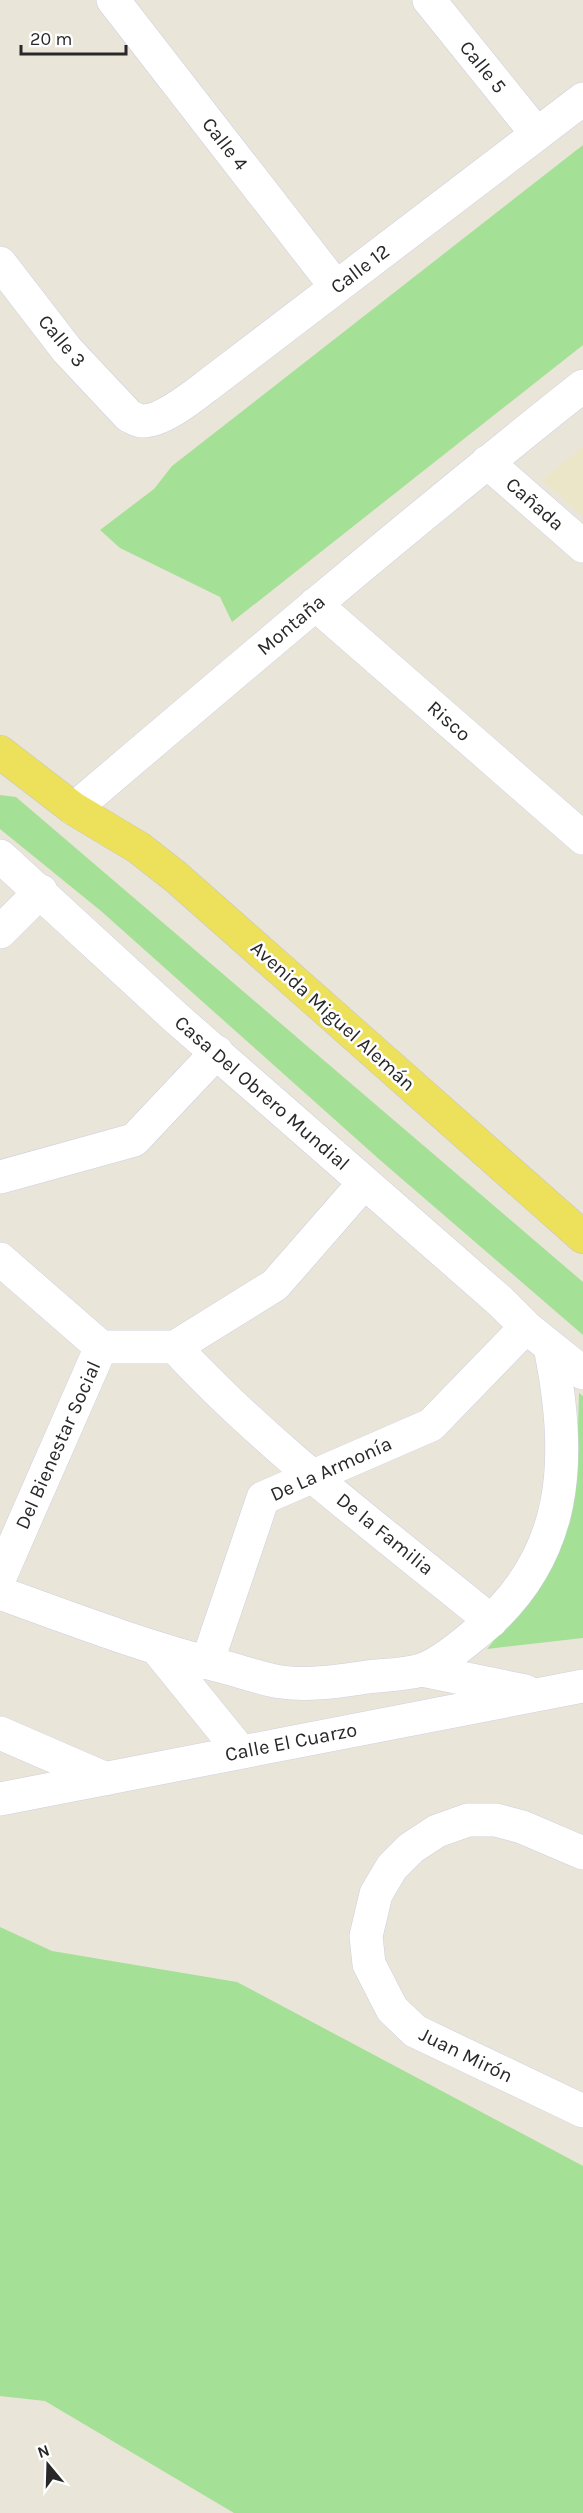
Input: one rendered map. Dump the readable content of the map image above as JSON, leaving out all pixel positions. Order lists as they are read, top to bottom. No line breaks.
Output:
{"streets":{"main road":["Avenida Miguel Alemán"],"street":["Calle 5","Calle 4","Calle 12","Calle 3","Cañada","Montaña","Risco","Casa Del Obrero Mundial","Del Bienestar Social","De La Armonía","De la Familia","Calle El Cuarzo","Juan Mirón"]},"crossings":[["Calle 5","Calle 12"],["Calle 4","Calle 12"],["Calle 12","Calle 3"],["Cañada","Montaña"],["Montaña","Risco"],["Montaña","Avenida Miguel Alemán"],["Casa Del Obrero Mundial","De La Armonía"],["Del Bienestar Social","De la Familia"],["De La Armonía","De la Familia"]],"scale_bar":"20 m","north":"top"}
